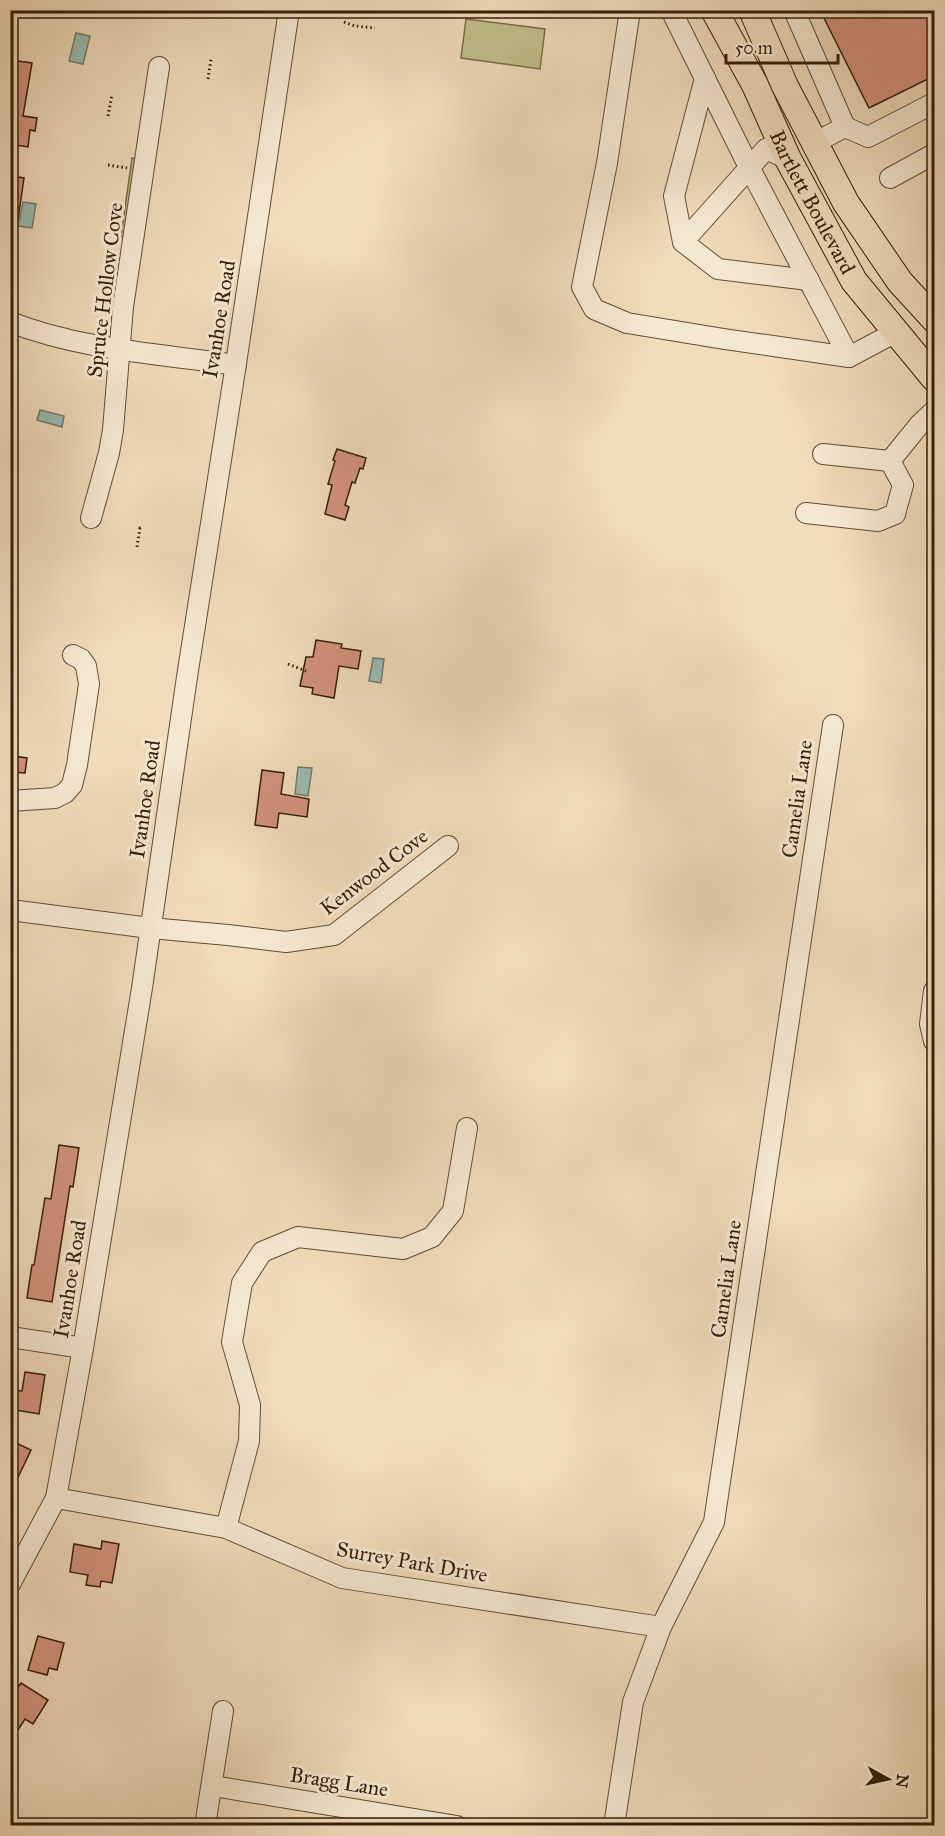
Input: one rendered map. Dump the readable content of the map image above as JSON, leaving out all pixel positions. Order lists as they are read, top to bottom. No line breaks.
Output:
{"streets":{"main road":["Bartlett Boulevard"],"street":["Spruce Hollow Cove","Ivanhoe Road","Camelia Lane","Kenwood Cove","Surrey Park Drive","Bragg Lane"]},"crossings":[["Ivanhoe Road","Kenwood Cove"],["Ivanhoe Road","Surrey Park Drive"],["Camelia Lane","Surrey Park Drive"]],"scale_bar":"50 m","north":"right"}
